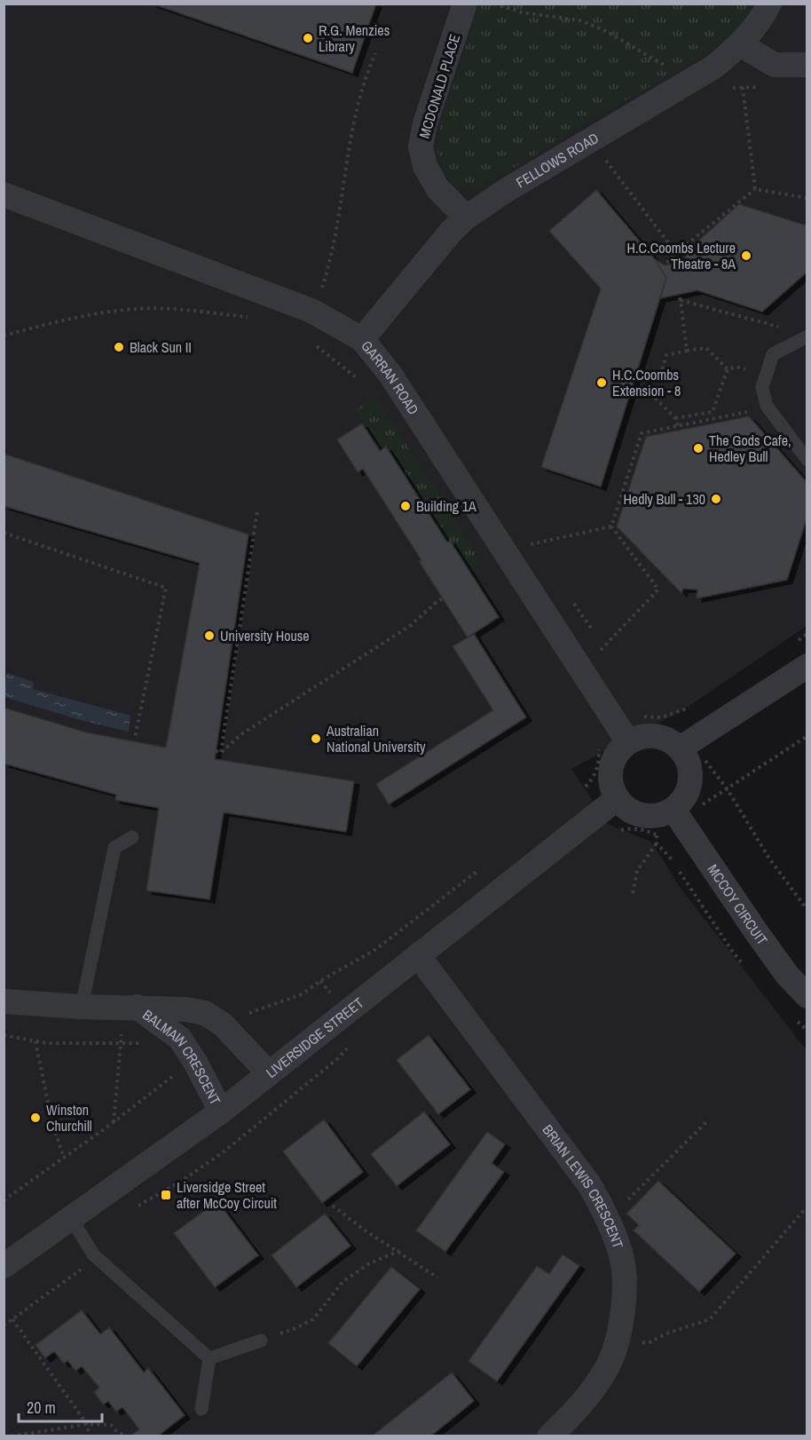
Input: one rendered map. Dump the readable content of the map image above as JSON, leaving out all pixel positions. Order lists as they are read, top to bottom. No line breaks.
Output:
{"streets":{"street":["MCDONALD PLACE","FELLOWS ROAD","GARRAN ROAD","MCCOY CIRCUIT","LIVERSIDGE STREET","BALMAIN CRESCENT","BRIAN LEWIS CRESCENT"]},"crossings":[["MCDONALD PLACE","FELLOWS ROAD"],["FELLOWS ROAD","GARRAN ROAD"],["GARRAN ROAD","MCCOY CIRCUIT"],["GARRAN ROAD","LIVERSIDGE STREET"],["MCCOY CIRCUIT","LIVERSIDGE STREET"],["LIVERSIDGE STREET","BALMAIN CRESCENT"],["LIVERSIDGE STREET","BRIAN LEWIS CRESCENT"]],"places":{"other":["R.G. Menzies Library","H.C.Coombs Lecture Theatre - 8A","Black Sun II","H.C.Coombs Extension - 8","The Gods Cafe, Hedley Bull","Hedly Bull - 130","Building 1A","University House","Australian National University","Winston Churchill"],"transit":["Liversidge Street after McCoy Circuit"]},"scale_bar":"20 m"}
